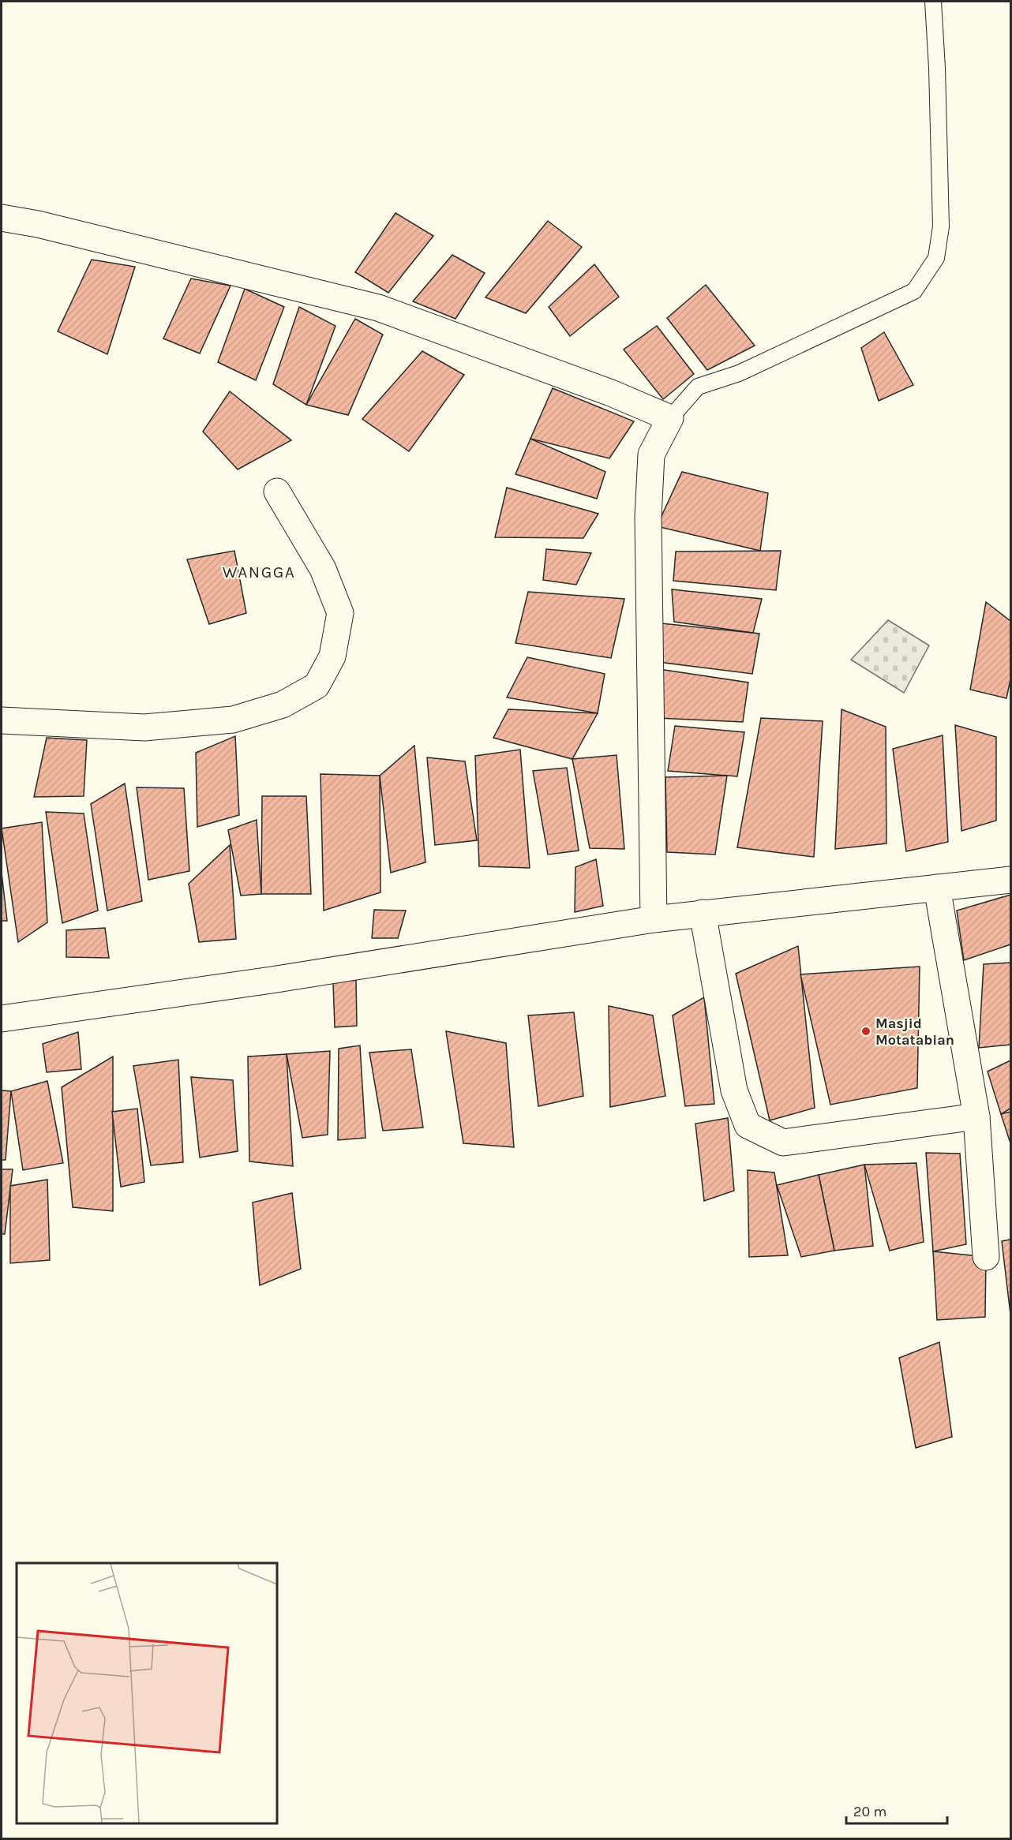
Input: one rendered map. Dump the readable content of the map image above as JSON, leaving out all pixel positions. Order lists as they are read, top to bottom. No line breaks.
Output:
{"districts":["WANGGA"],"places":["Masjid Motatabian"],"scale_bar":"20 m"}
